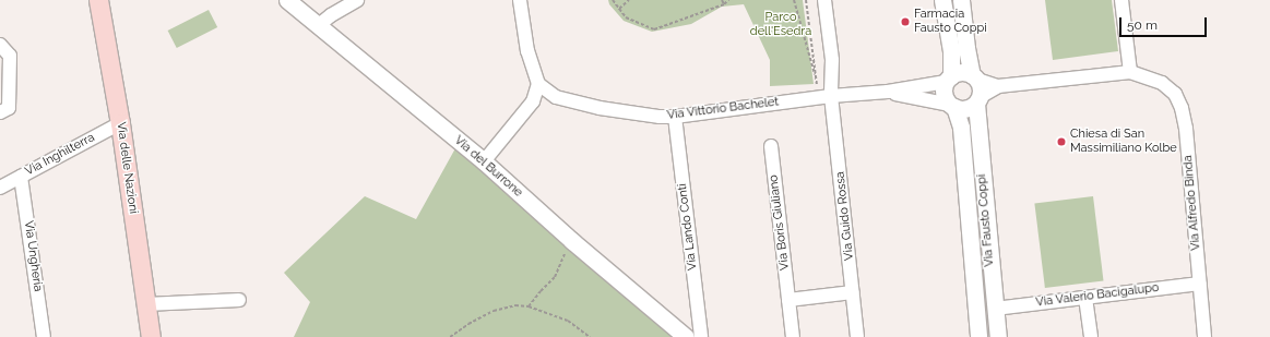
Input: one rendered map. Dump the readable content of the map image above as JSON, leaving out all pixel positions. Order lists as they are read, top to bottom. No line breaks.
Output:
{"streets":{"main road":["Via delle Nazioni"],"street":["Via Vittorio Bachelet","Via Inghilterra","Via del Burrone","Via Alfredo Binda","Via Guido Rossa","Via Fausto Coppi","Via Boris Giuliano","Via Lando Conti","Via Ungheria","Via Valerio Bacigalupo"]},"crossings":[["Via Vittorio Bachelet","Via Guido Rossa"],["Via Vittorio Bachelet","Via Fausto Coppi"],["Via Vittorio Bachelet","Via Lando Conti"],["Via Inghilterra","Via delle Nazioni"],["Via Inghilterra","Via Ungheria"],["Via Alfredo Binda","Via Valerio Bacigalupo"],["Via Fausto Coppi","Via Valerio Bacigalupo"]],"parks":["Parco dell'Esedra"],"places":["Farmacia Fausto Coppi","Chiesa di San Massimiliano Kolbe"],"scale_bar":"50 m"}
